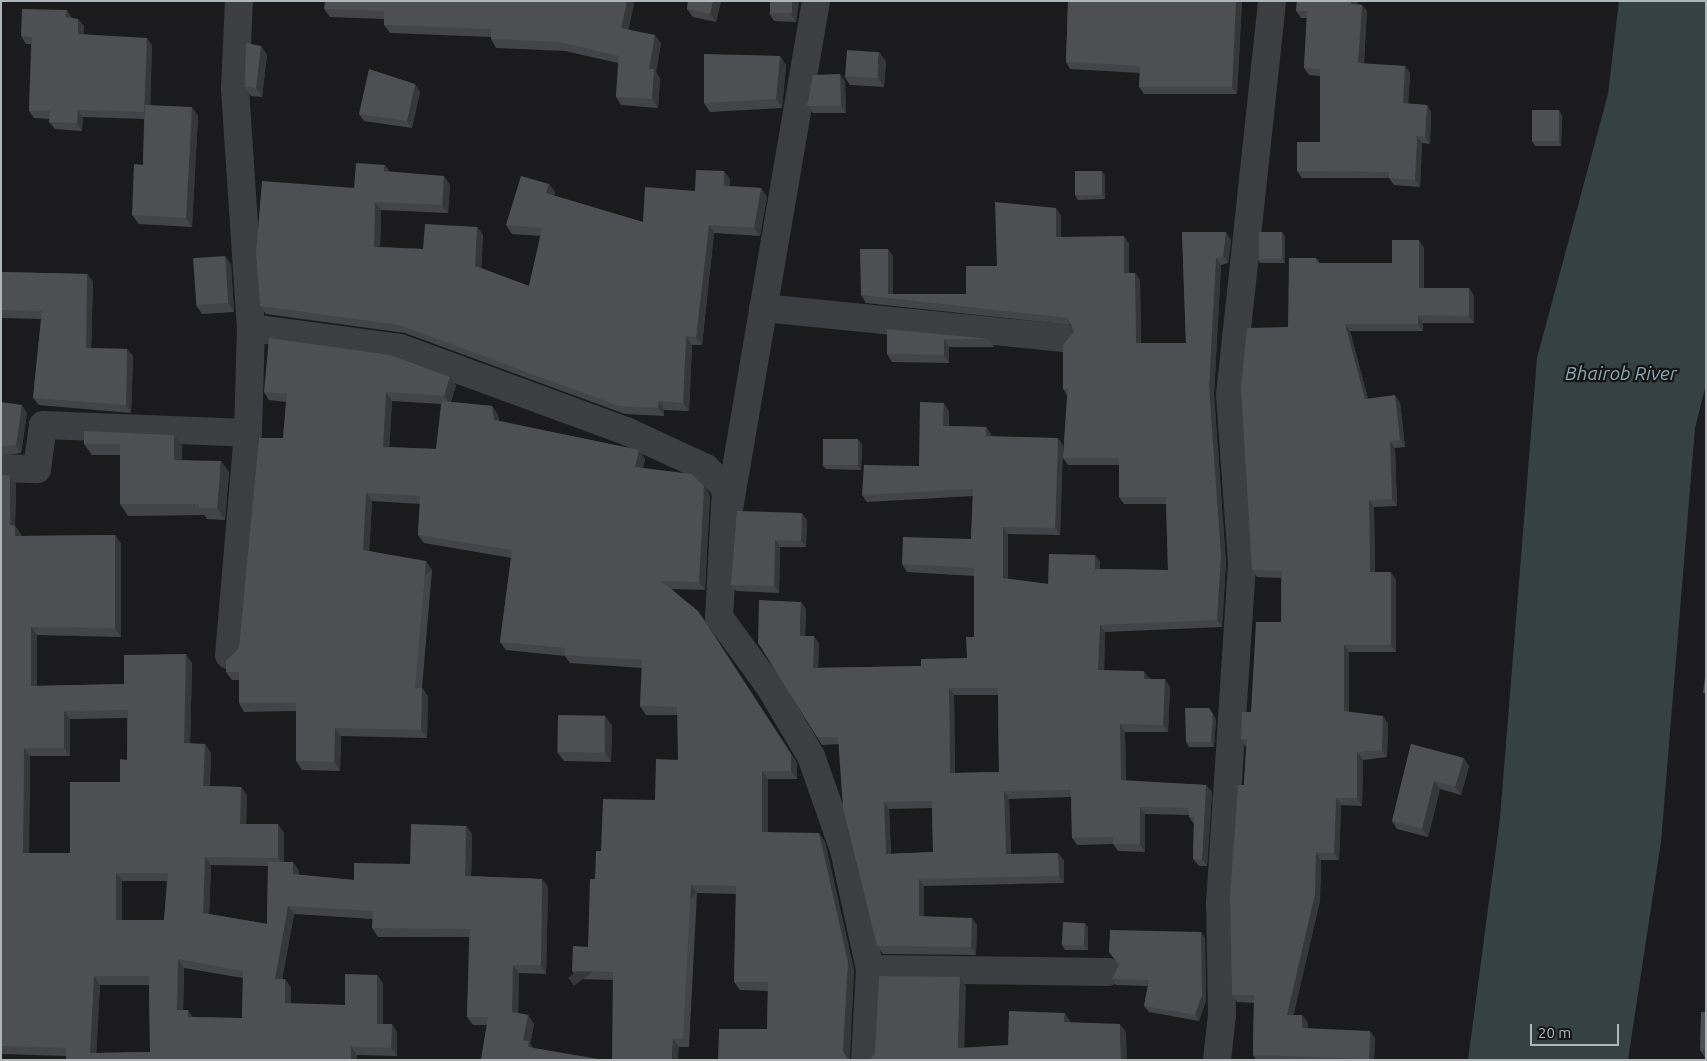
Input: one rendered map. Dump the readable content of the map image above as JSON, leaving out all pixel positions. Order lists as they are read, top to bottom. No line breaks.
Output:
{"water":["Bhairob River"],"scale_bar":"20 m"}
